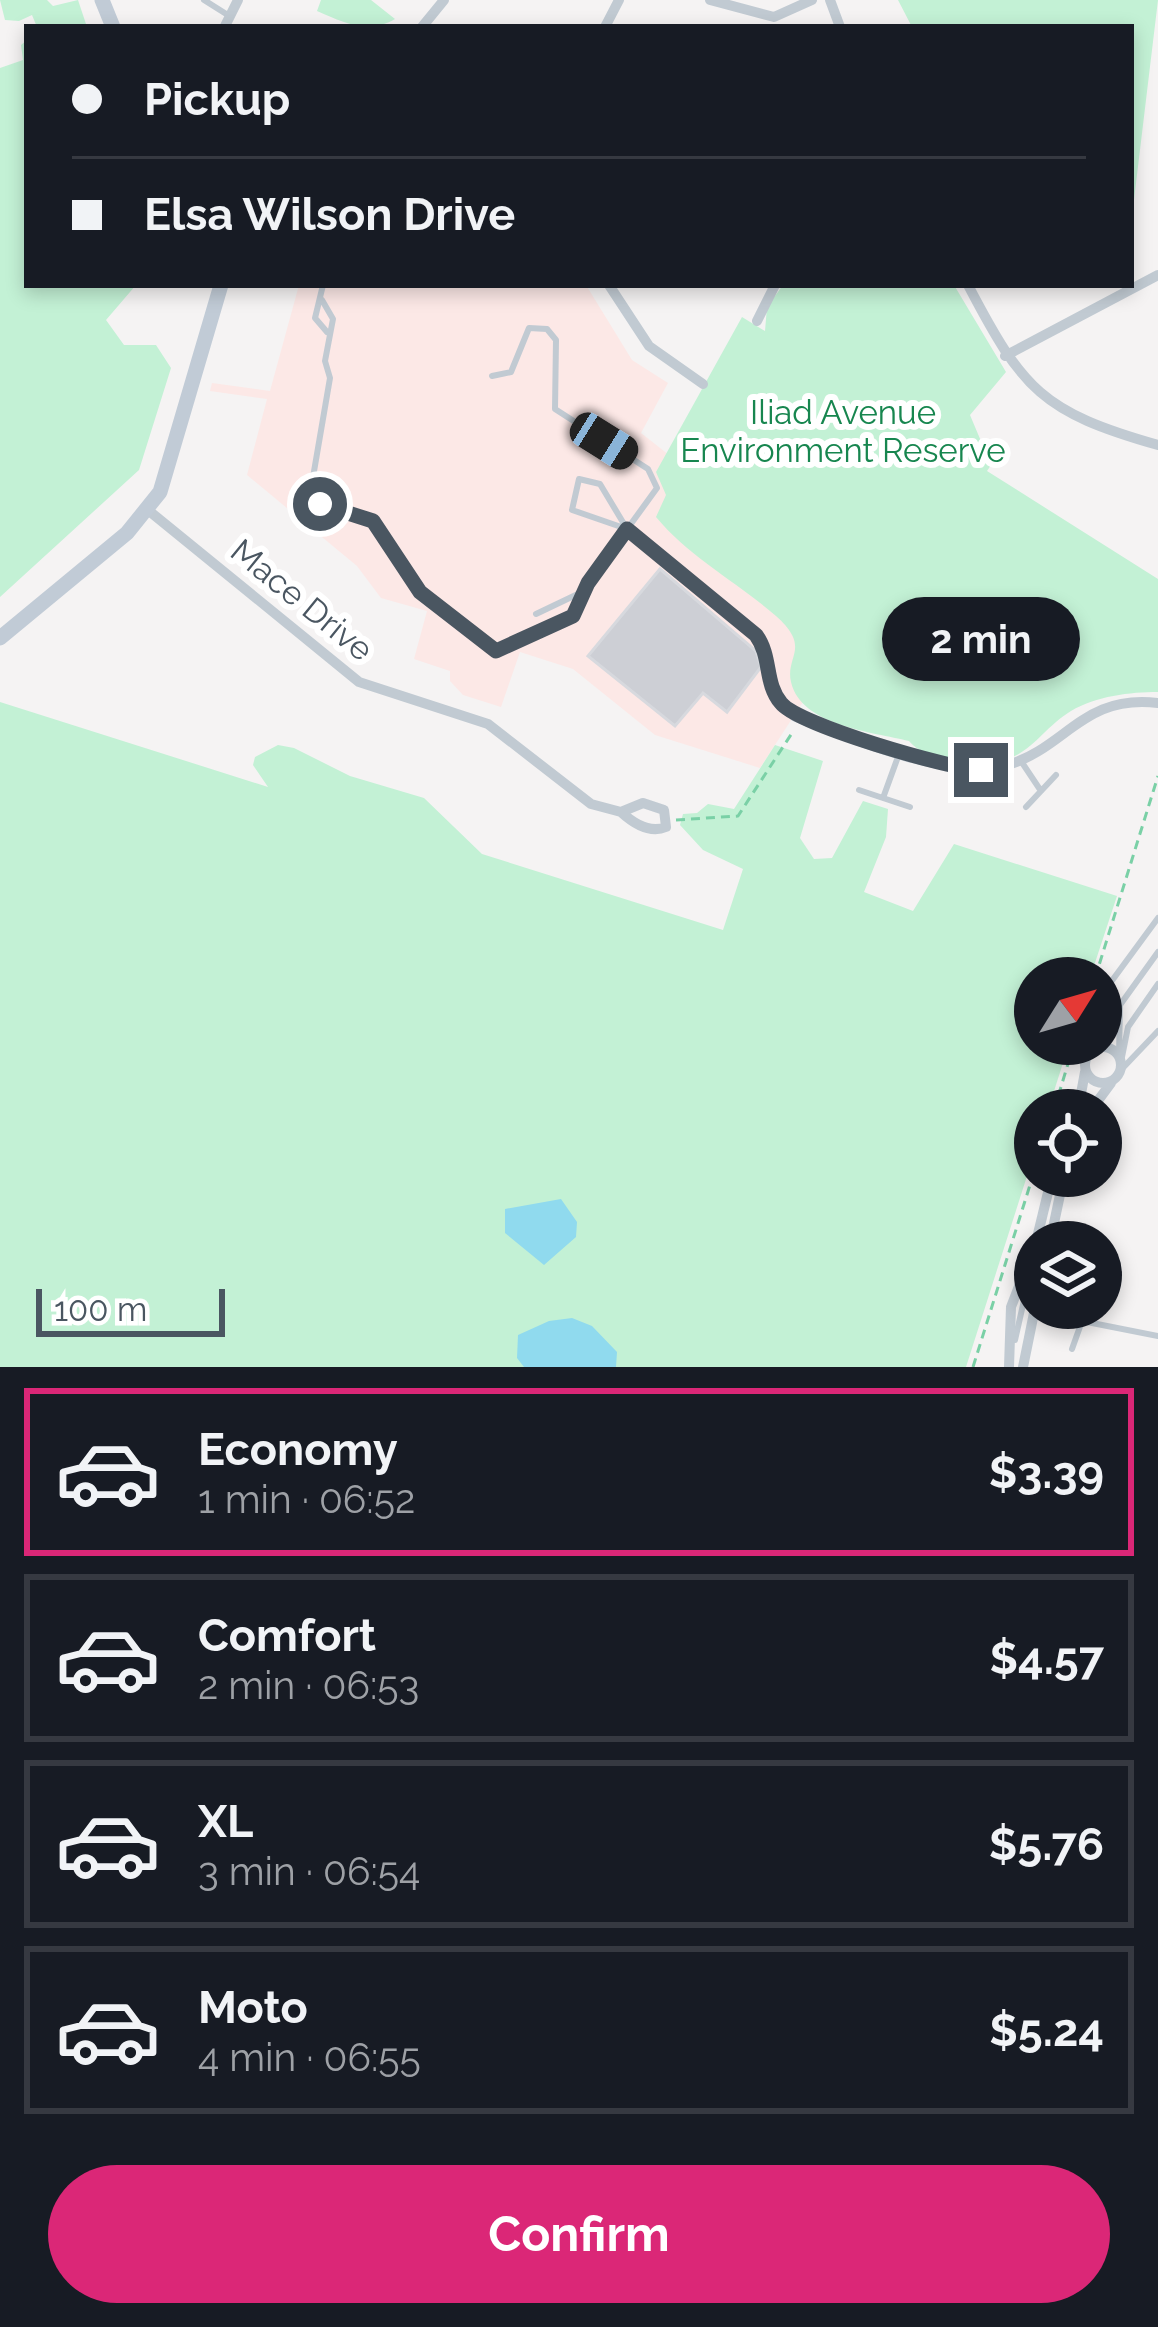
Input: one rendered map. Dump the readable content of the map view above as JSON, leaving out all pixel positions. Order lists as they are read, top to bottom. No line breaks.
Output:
{"streets":{"street":["Mace Drive"]},"parks":["Iliad Avenue Environment Reserve"],"scale_bar":"100 m","north":"top right","page":{"banner":["Pickup","Elsa Wilson Drive"],"bubble":"2 min","scale":"100 m","list":[{"name":"Economy","note":"1 min · 06:52","value":"$3.39"},{"name":"Comfort","note":"2 min · 06:53","value":"$4.57"},{"name":"XL","note":"3 min · 06:54","value":"$5.76"},{"name":"Moto","note":"4 min · 06:55","value":"$5.24"}],"buttons":"Confirm"}}
